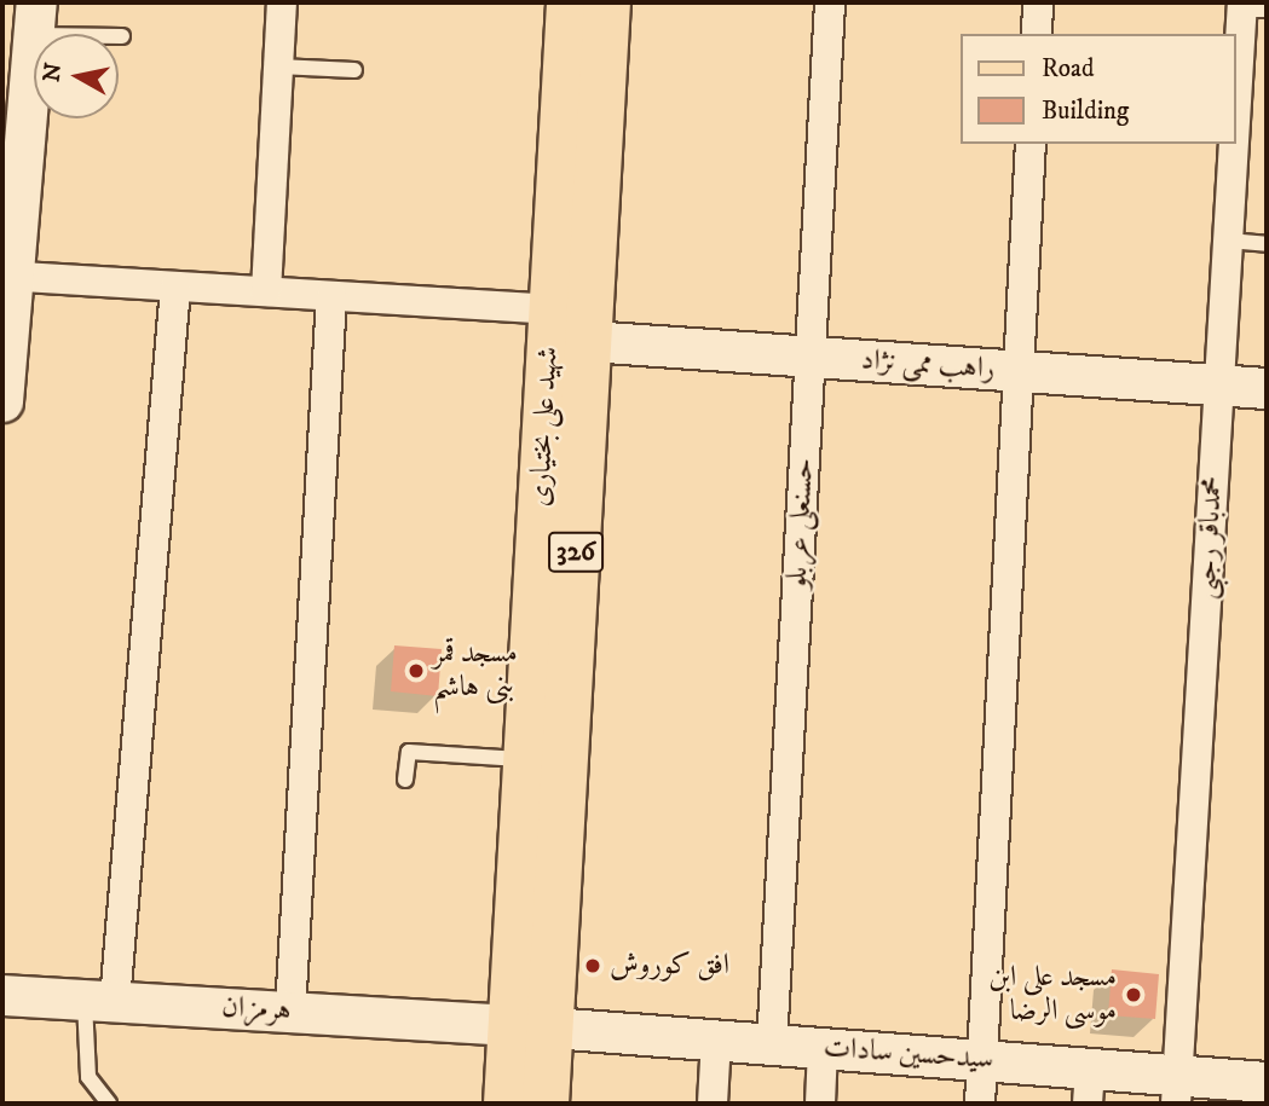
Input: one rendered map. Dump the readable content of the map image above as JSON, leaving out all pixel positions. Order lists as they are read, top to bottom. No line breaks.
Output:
{"streets":{"main road":["راهب ممی نژاد","شهید علی بختیاری","326","هرمزان","سیدحسین سادات"],"street":["حسنعلی عربلو","محمدباقر رجبی"]},"crossings":[["راهب ممی نژاد","شهید علی بختیاری"],["راهب ممی نژاد","حسنعلی عربلو"],["راهب ممی نژاد","محمدباقر رجبی"],["شهید علی بختیاری","هرمزان"],["شهید علی بختیاری","سیدحسین سادات"],["حسنعلی عربلو","سیدحسین سادات"],["محمدباقر رجبی","سیدحسین سادات"],["هرمزان","سیدحسین سادات"]],"places":["مسجد قمر بنی هاشم","افق کوروش","مسجد علی ابن موسی الرضا"],"legend":["Road","Building"],"north":"left"}
